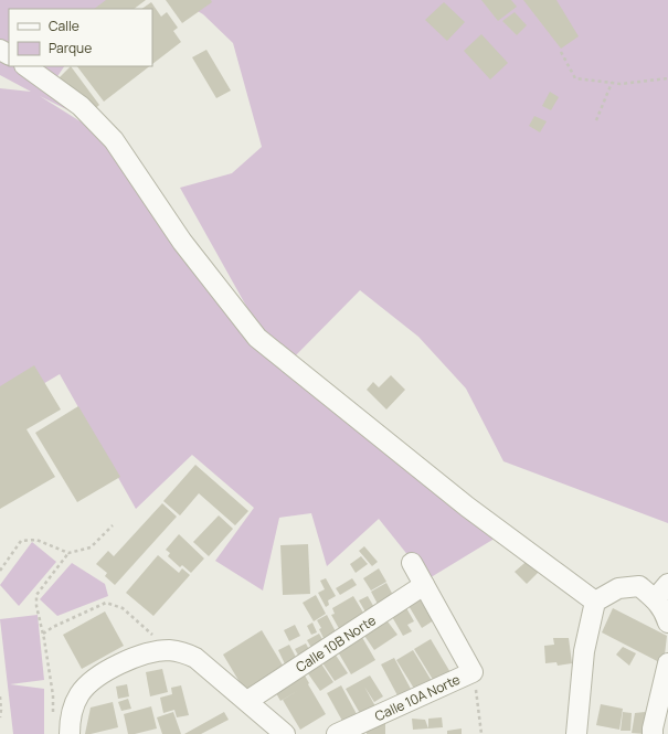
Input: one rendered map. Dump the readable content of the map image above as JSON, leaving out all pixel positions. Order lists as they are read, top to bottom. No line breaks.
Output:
{"streets":{"street":["Calle 10B Norte","Calle 10A Norte"]},"legend":["Calle","Parque"]}
